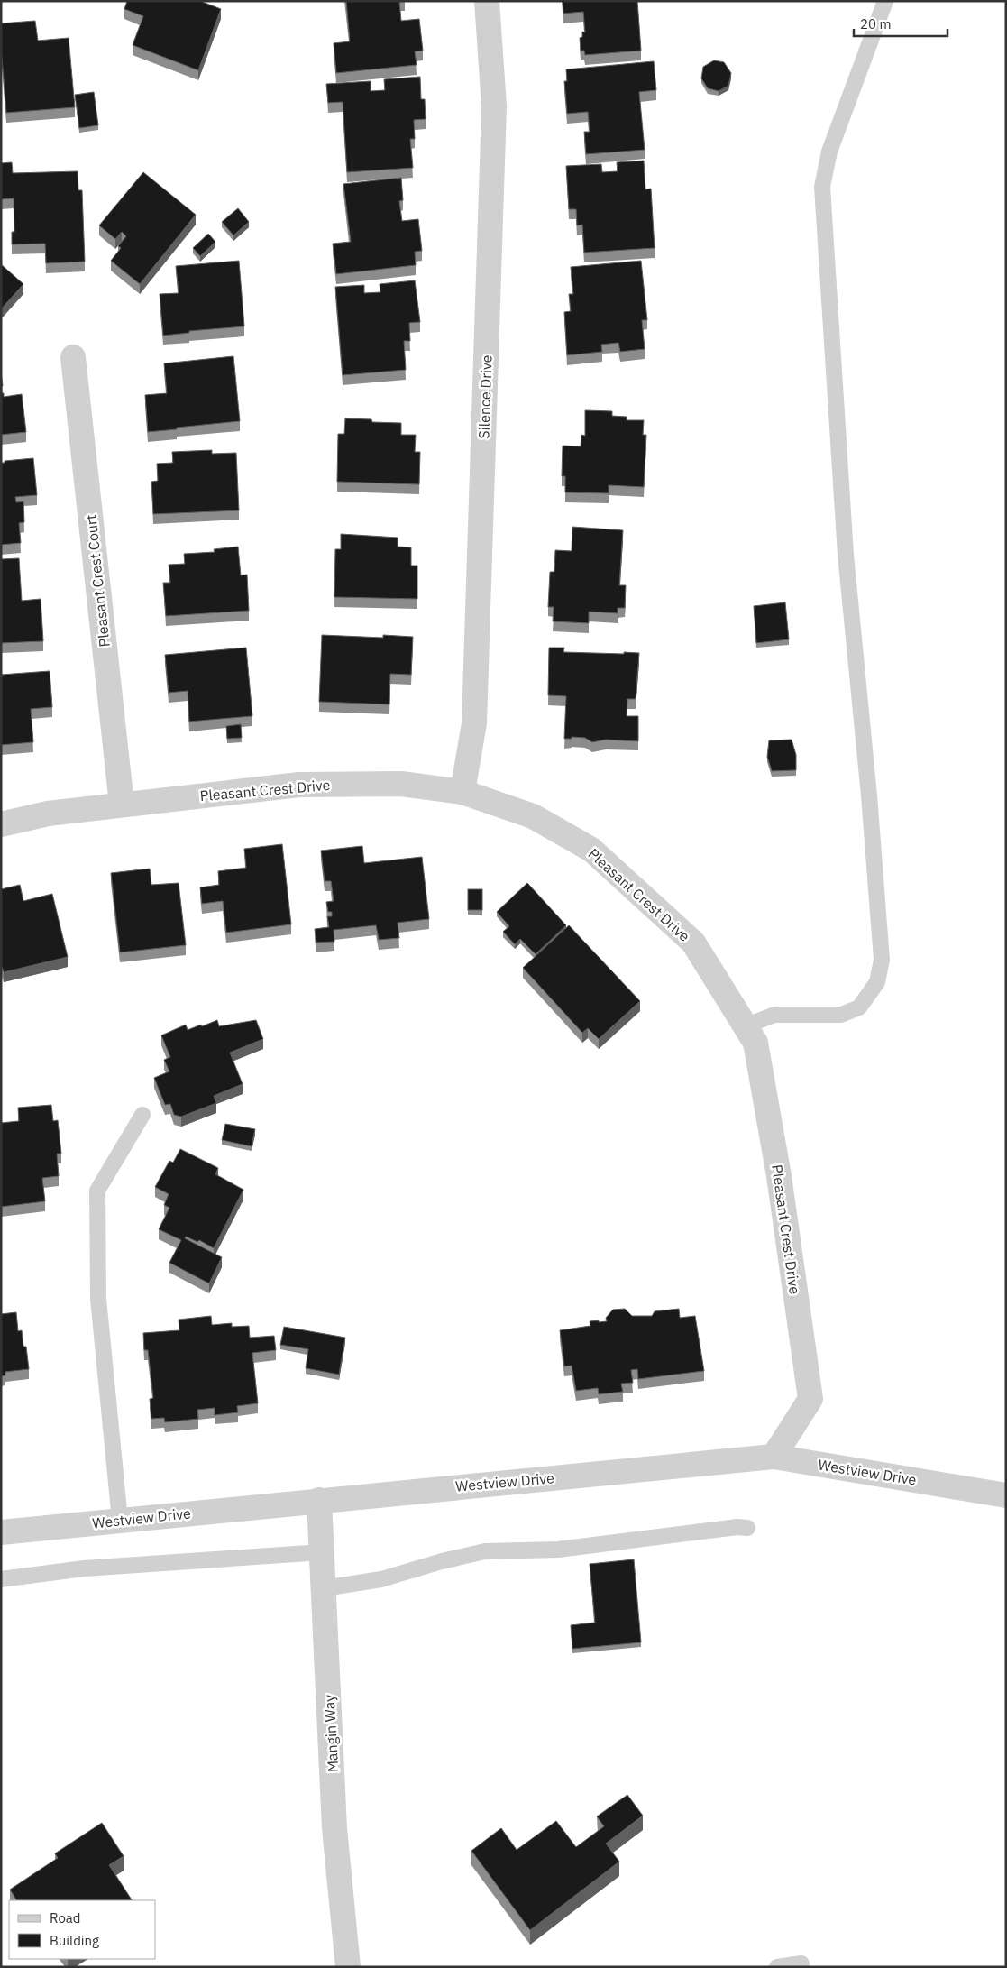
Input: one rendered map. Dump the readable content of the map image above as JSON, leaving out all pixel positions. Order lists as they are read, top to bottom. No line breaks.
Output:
{"streets":{"street":["Silence Drive","Pleasant Crest Court","Pleasant Crest Drive","Westview Drive","Mangin Way"]},"crossings":[["Silence Drive","Pleasant Crest Drive"],["Pleasant Crest Court","Pleasant Crest Drive"],["Pleasant Crest Drive","Westview Drive"],["Westview Drive","Mangin Way"]],"legend":["Road","Building"],"scale_bar":"20 m"}
